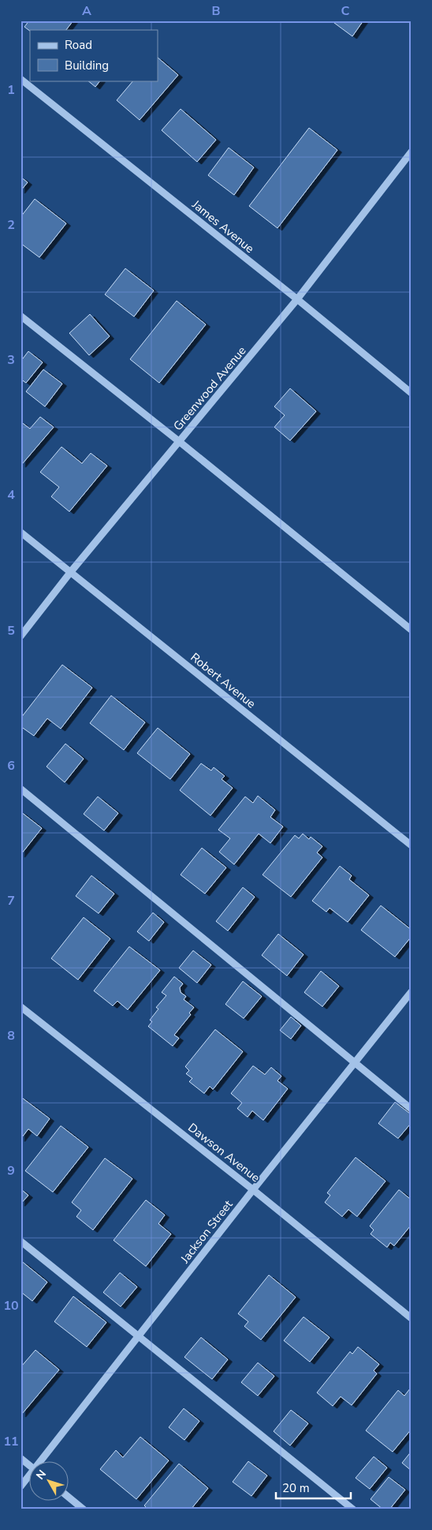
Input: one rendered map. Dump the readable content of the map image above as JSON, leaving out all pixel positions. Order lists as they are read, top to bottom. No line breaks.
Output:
{"streets":{"street":["James Avenue","Greenwood Avenue","Robert Avenue","Dawson Avenue","Jackson Street"]},"crossings":[["James Avenue","Greenwood Avenue"],["Greenwood Avenue","Robert Avenue"],["Dawson Avenue","Jackson Street"]],"legend":["Road","Building"],"scale_bar":"20 m","north":"top left","grid":{"columns":["A","B","C"],"rows":["1","2","3","4","5","6","7","8","9","10","11"]}}
